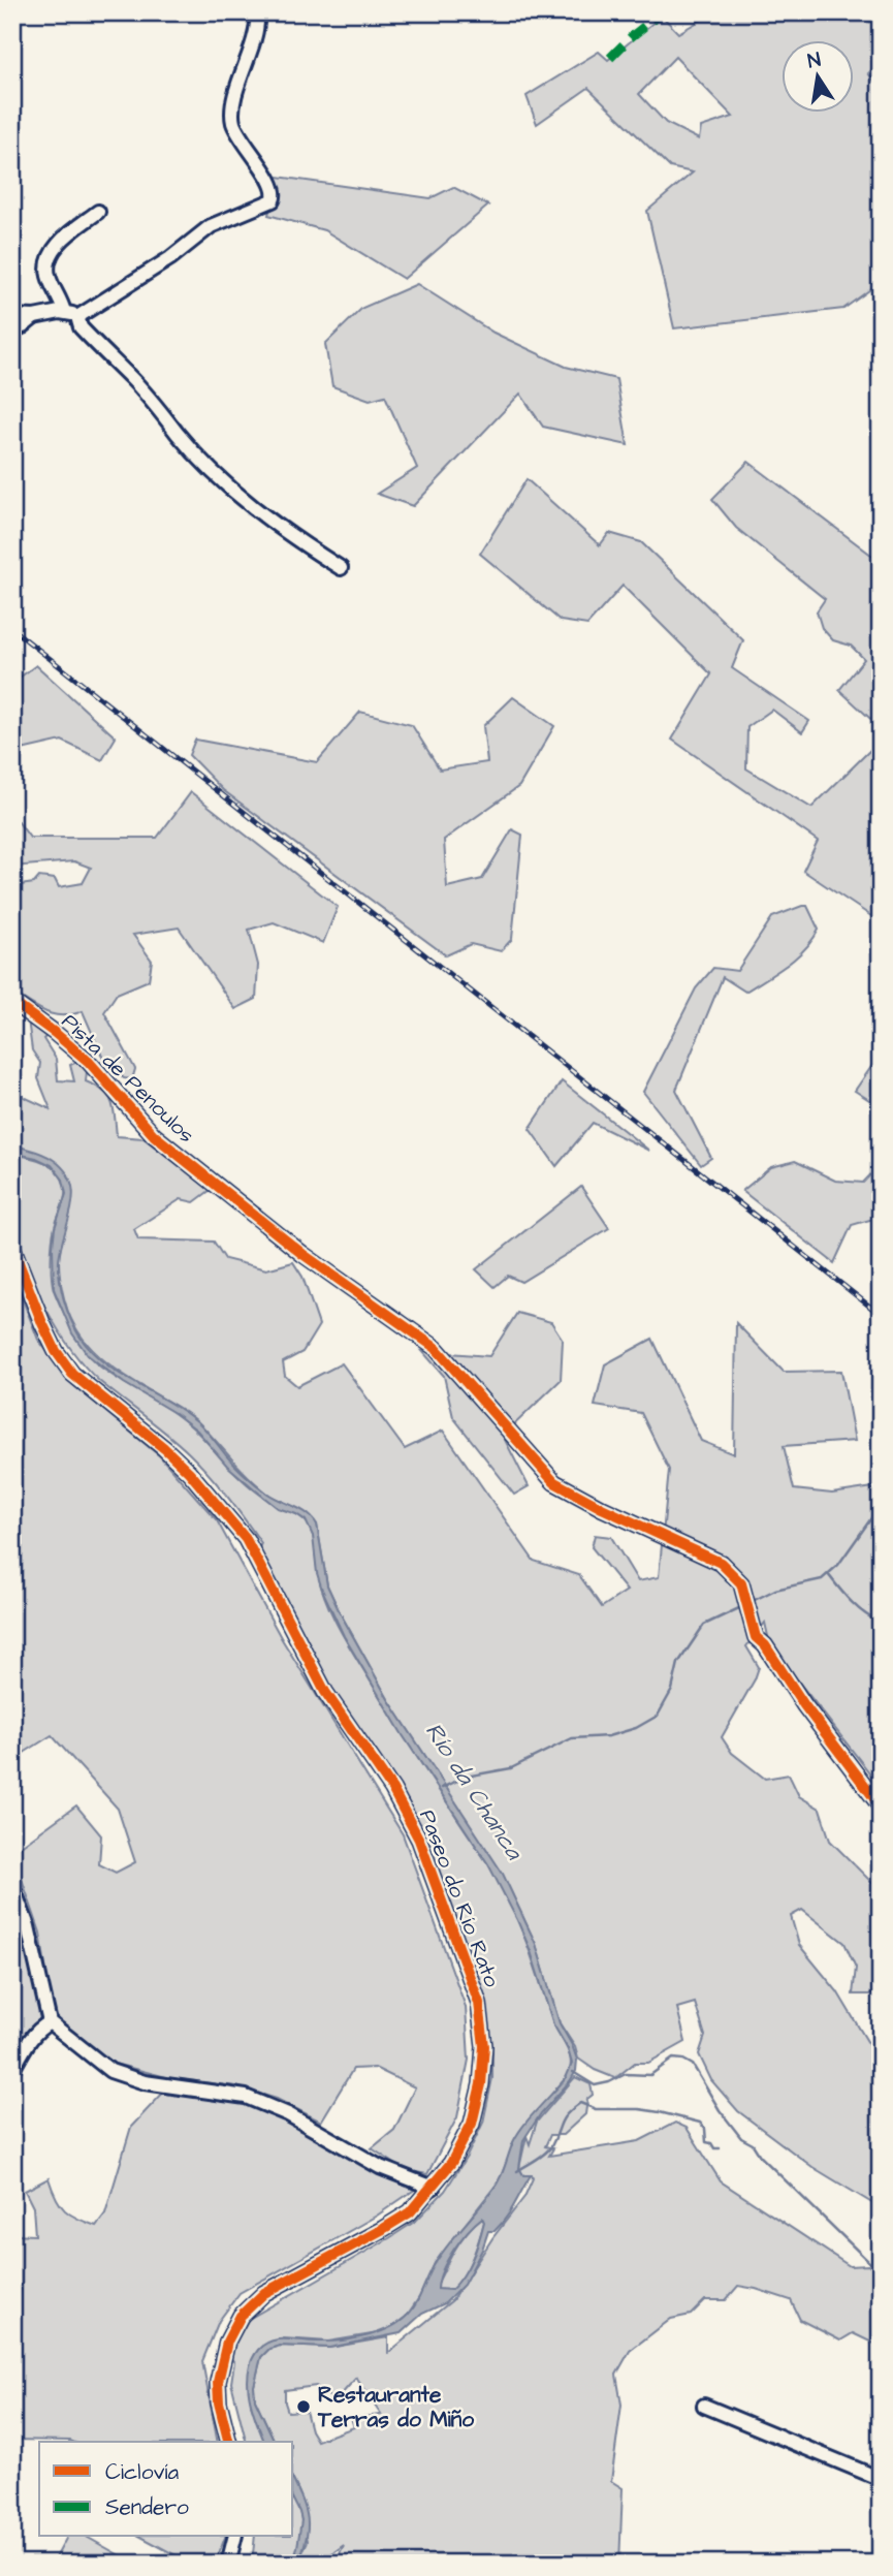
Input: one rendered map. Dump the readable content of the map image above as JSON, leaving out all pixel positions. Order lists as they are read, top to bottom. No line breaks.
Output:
{"streets":{"street":["Pista de Penoulos","Paseo do Río Rato"]},"water":["Río da Chanca"],"places":["Restaurante Terras do Miño"],"legend":["Ciclovía","Sendero"],"north":"top"}
